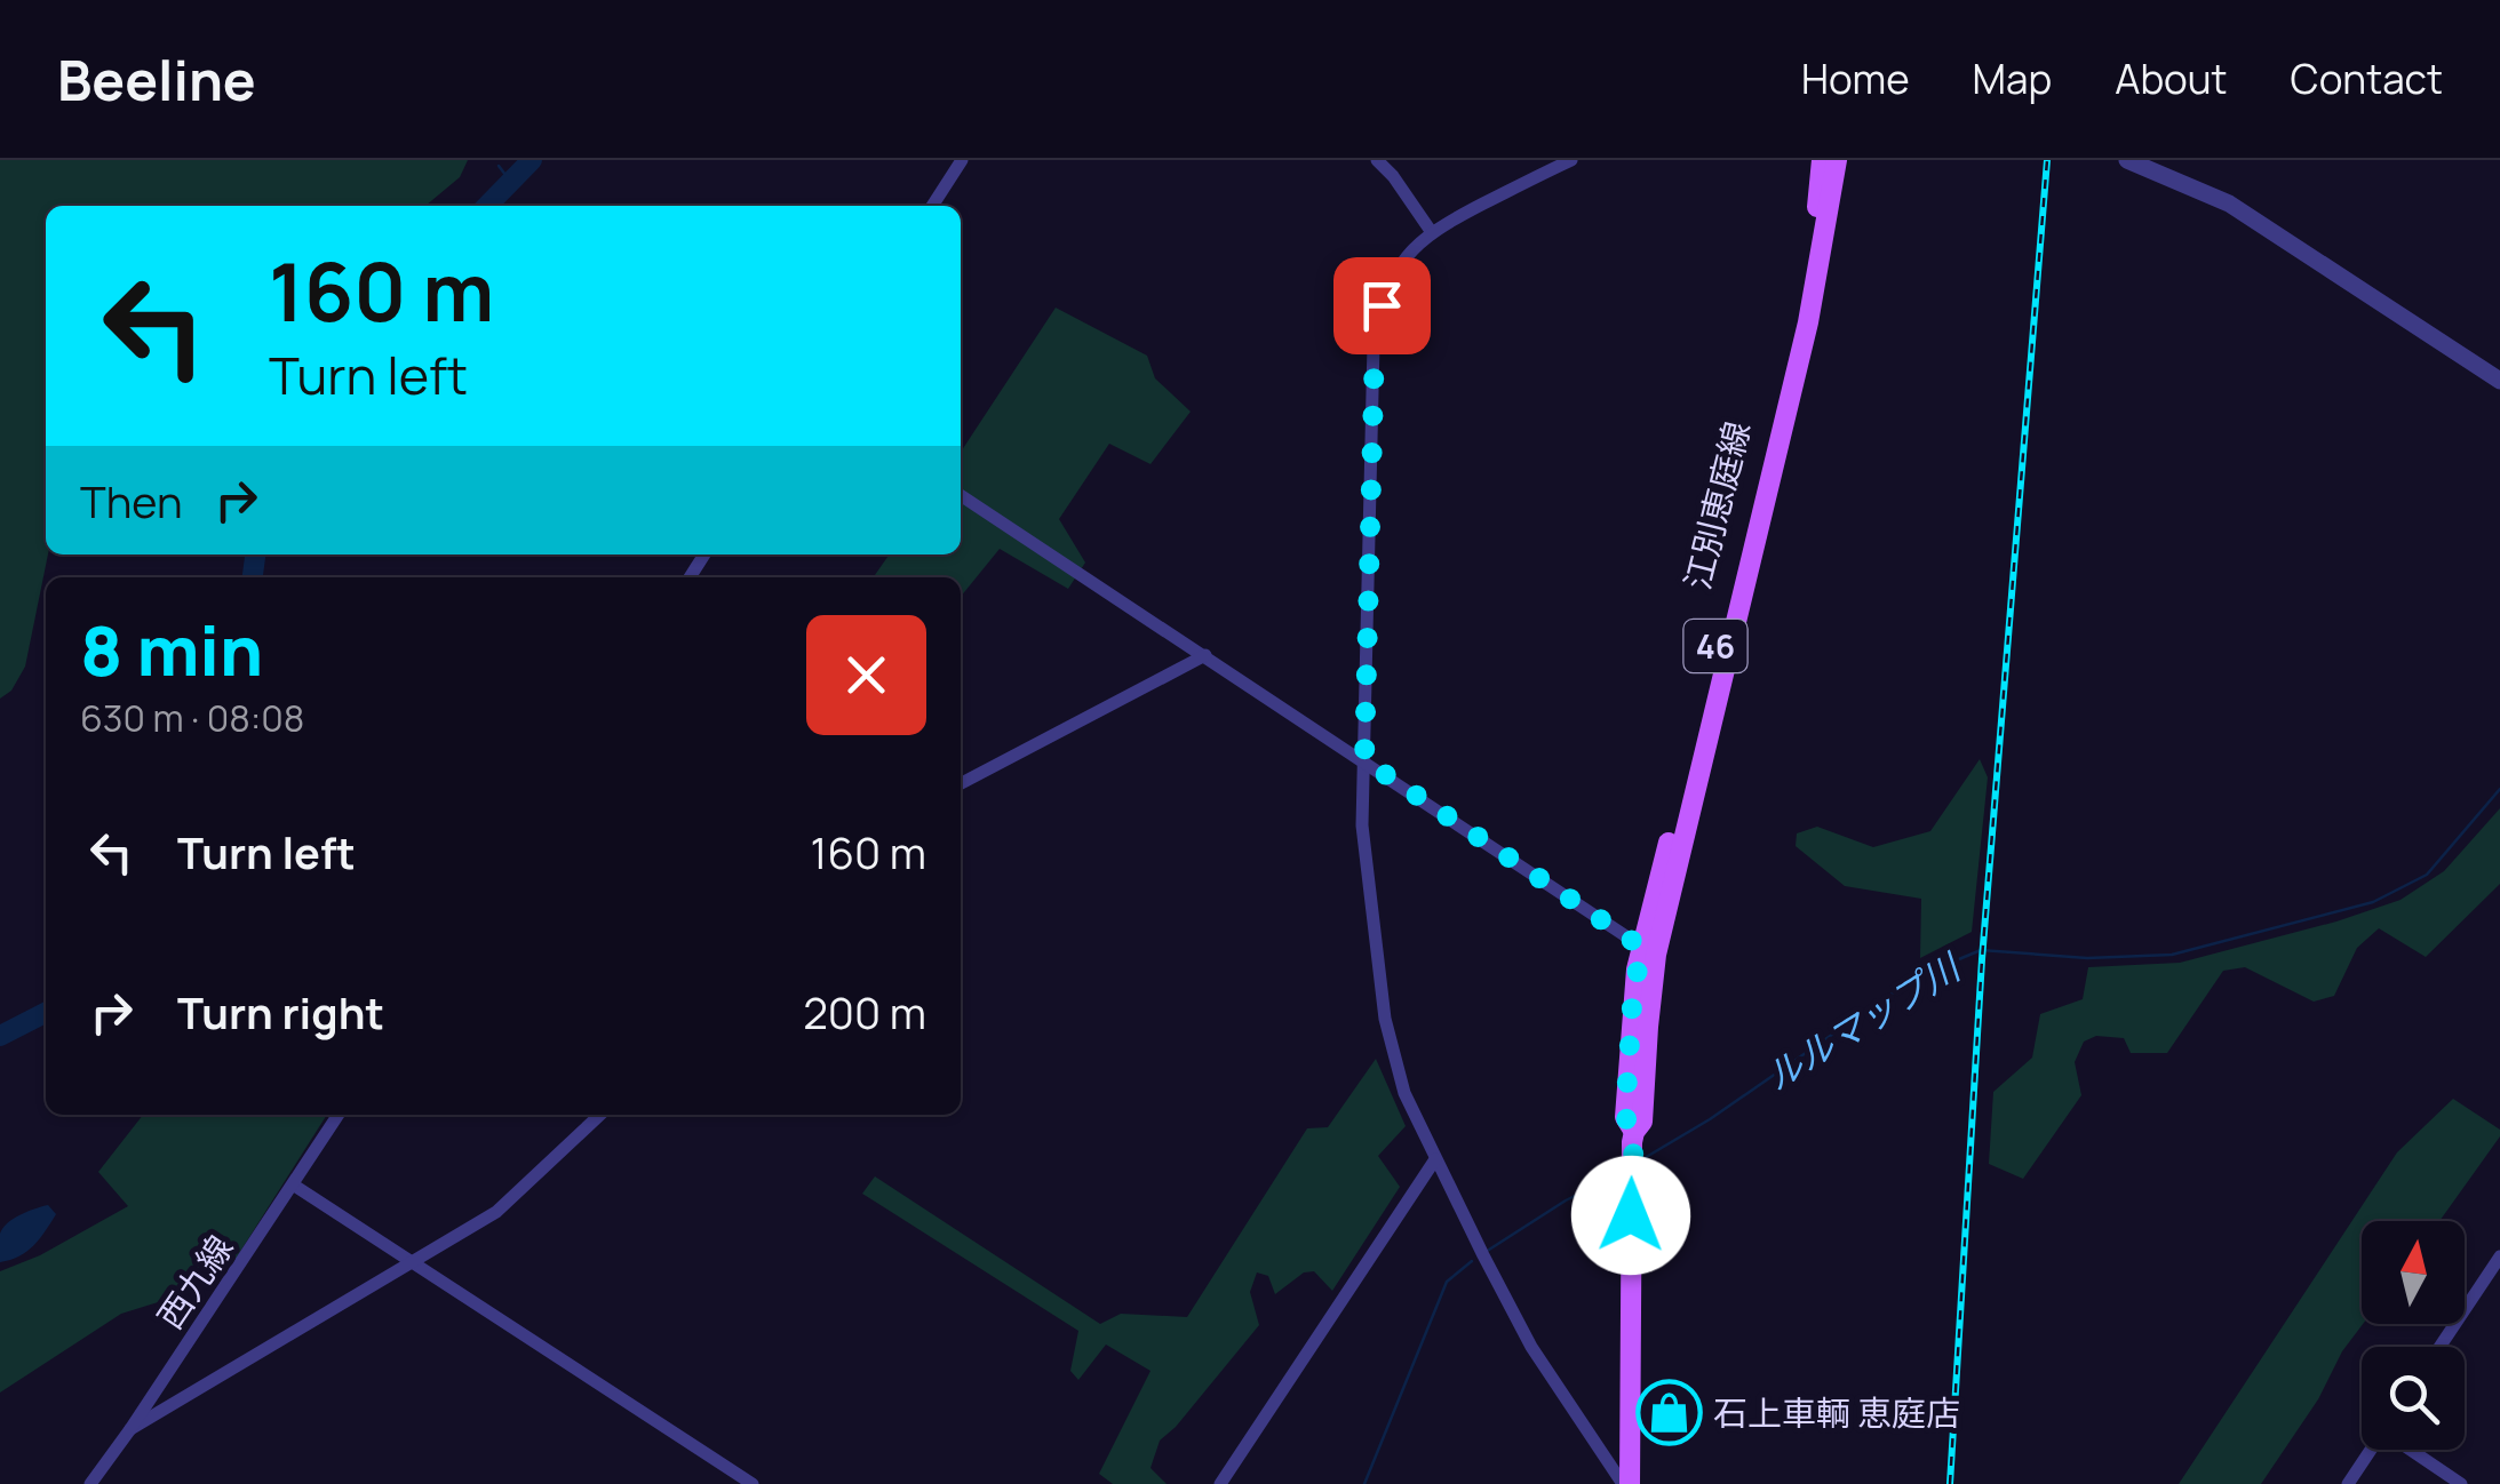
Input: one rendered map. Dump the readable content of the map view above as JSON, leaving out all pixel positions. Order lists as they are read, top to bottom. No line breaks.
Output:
{"streets":{"main road":["江別恵庭線","46"],"street":["西九線"]},"water":["ルルマップ川"],"places":{"shop":["石上車輌 恵庭店"]},"north":"top","page":{"header":"Beeline","nav":["Home","Map","About","Contact"],"turn":["160 m","Turn left"],"then":"Then","heading":["8 min","630 m · 08:08"],"list":[{"name":"Turn left","value":"160 m"},{"name":"Turn right","value":"200 m"}]}}
